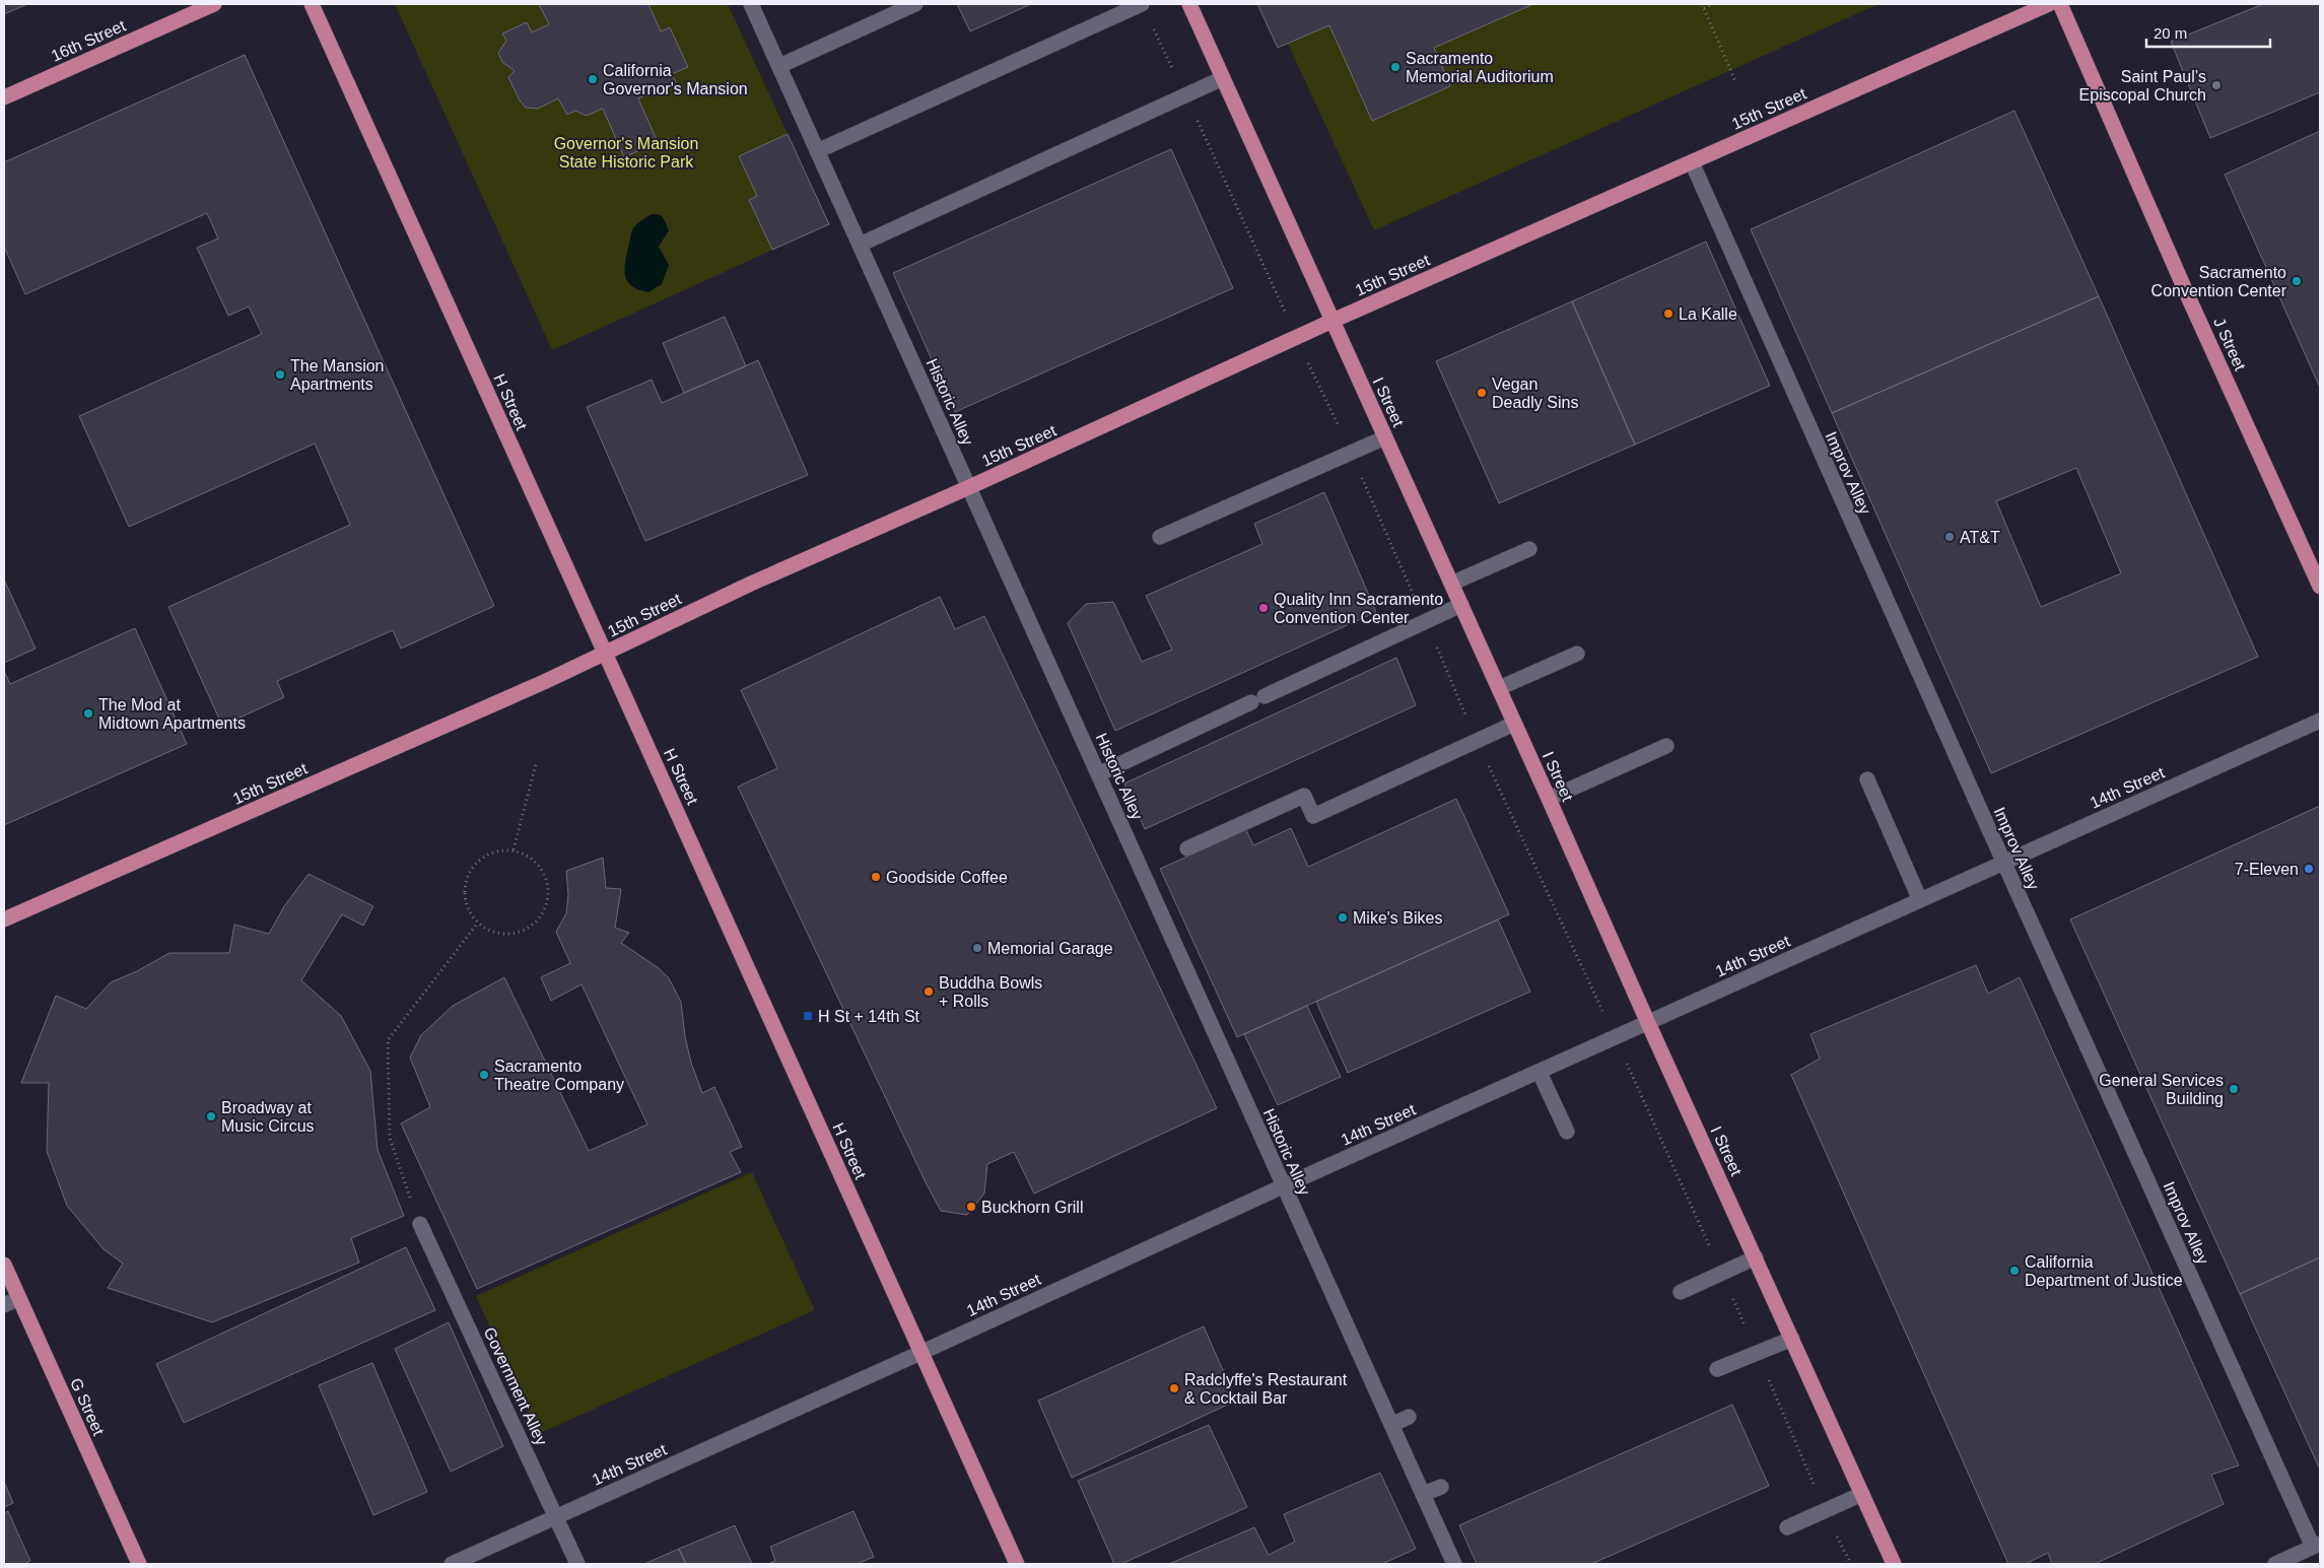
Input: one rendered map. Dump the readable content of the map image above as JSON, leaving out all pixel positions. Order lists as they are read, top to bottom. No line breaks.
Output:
{"streets":{"main road":["16th Street","15th Street","J Street","H Street","I Street","G Street"],"street":["Historic Alley","Improv Alley","14th Street","Government Alley"]},"crossings":[["15th Street","H Street"],["15th Street","Historic Alley"],["15th Street","I Street"],["15th Street","Improv Alley"],["H Street","14th Street"],["Historic Alley","14th Street"],["I Street","14th Street"],["Improv Alley","14th Street"],["14th Street","Government Alley"]],"parks":["Governor's Mansion State Historic Park"],"places":{"other":["Sacramento Memorial Auditorium","California Governor's Mansion","Saint Paul’s Episcopal Church","Sacramento Convention Center","La Kalle","The Mansion Apartments","Vegan Deadly Sins","AT&T","Quality Inn Sacramento Convention Center","The Mod at Midtown Apartments","7-Eleven","Goodside Coffee","Mike's Bikes","Memorial Garage","Buddha Bowls + Rolls","Sacramento Theatre Company","General Services Building","Broadway at Music Circus","Buckhorn Grill","California Department of Justice","Radclyffe's Restaurant & Cocktail Bar"],"transit":["H St + 14th St"]},"scale_bar":"20 m"}
